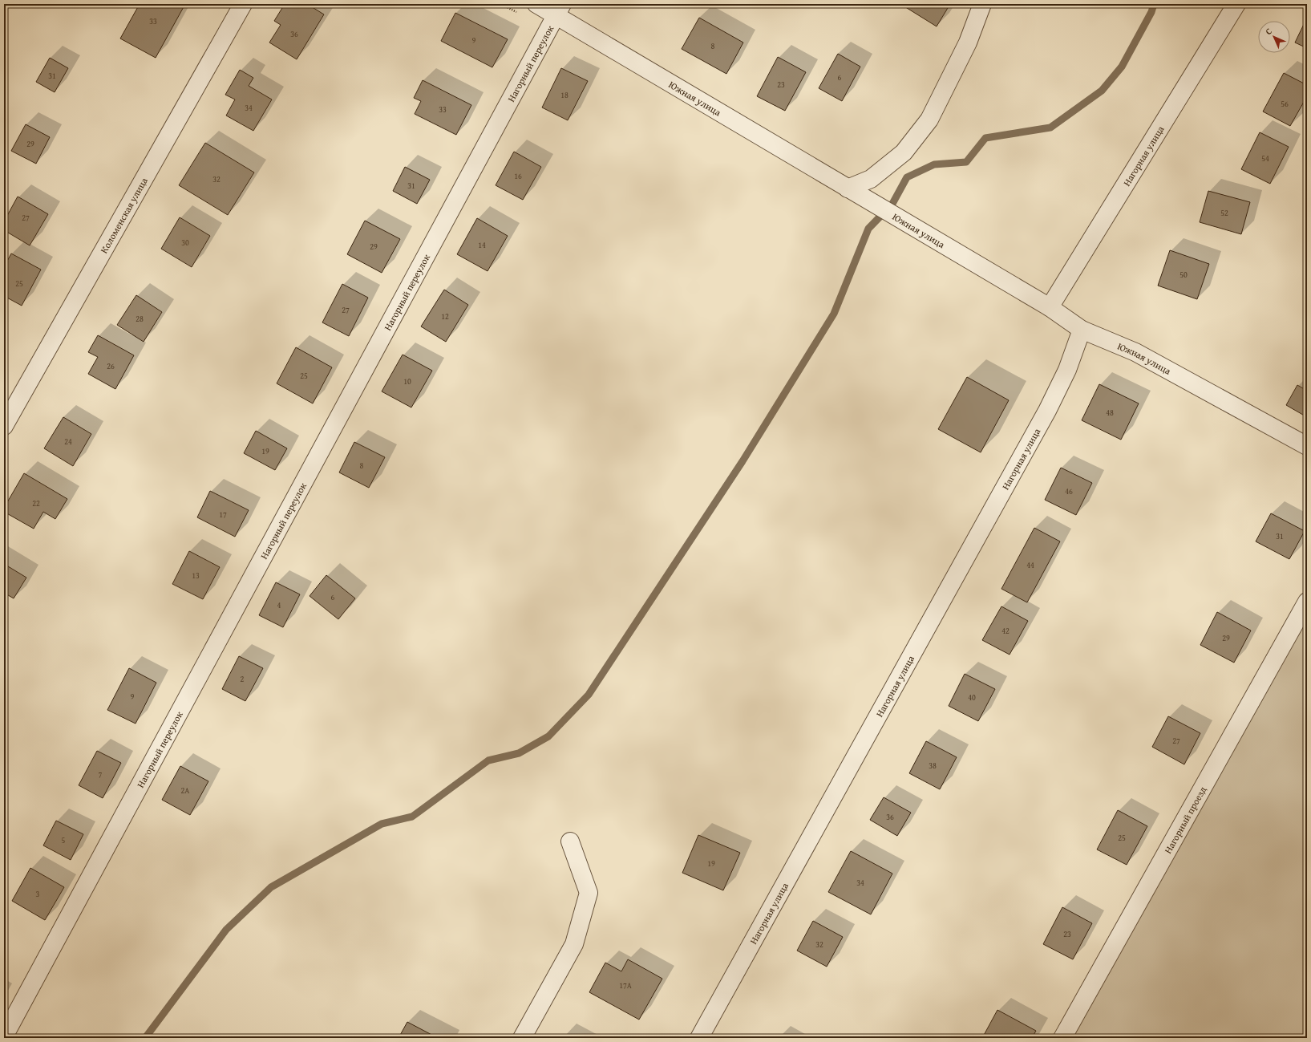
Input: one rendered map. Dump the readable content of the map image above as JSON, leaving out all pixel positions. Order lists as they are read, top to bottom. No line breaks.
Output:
{"streets":{"street":["Нагорный переулок","Южная улица","Нагорная улица","Коломенская улица","Нагорный проезд"]},"crossings":[["Нагорный переулок","Южная улица"],["Южная улица","Нагорная улица"]],"house_numbers":["33","36","9","8","31","6","23","18","56","34","33","29","54","16","32","31","52","27","30","14","29","50","25","27","12","28","26","25","10","48","24","19","8","46","22","17","31","44","13","6","4","42","29","2","9","40","27","38","7","2А","36","25","5","19","34","3","23","32","17А"],"north":"top left"}
